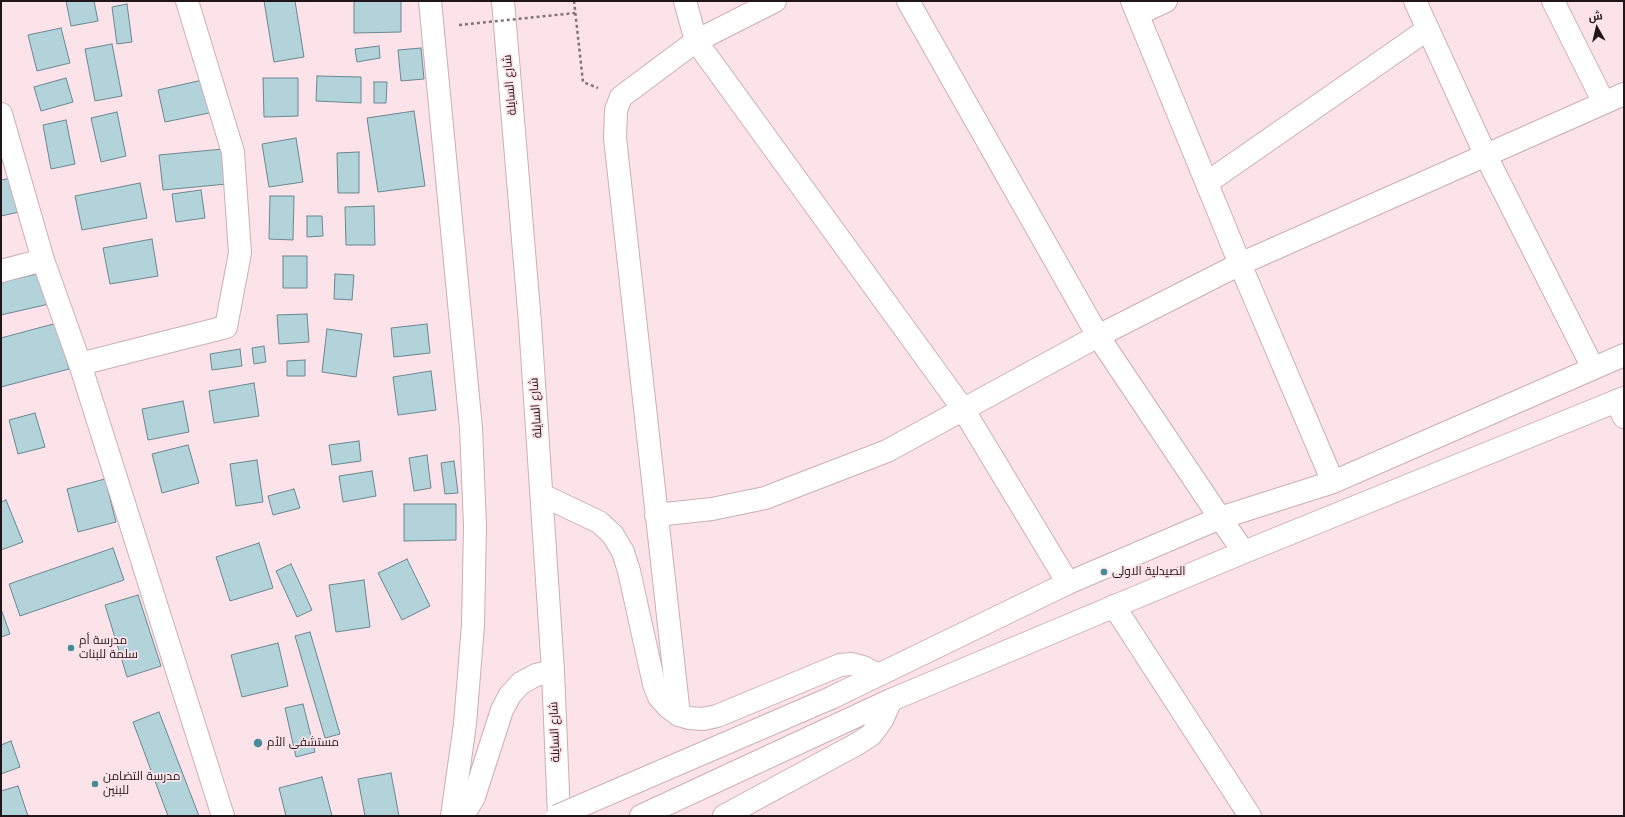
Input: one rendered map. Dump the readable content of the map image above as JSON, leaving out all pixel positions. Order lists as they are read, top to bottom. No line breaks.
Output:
{"streets":{"street":["شارع السايلة"]},"places":["الصيدلية الاولى","مدرسة أم سلمة للبنات","مستشفى الأم","مدرسة التضامن للبنين"],"north":"top"}
